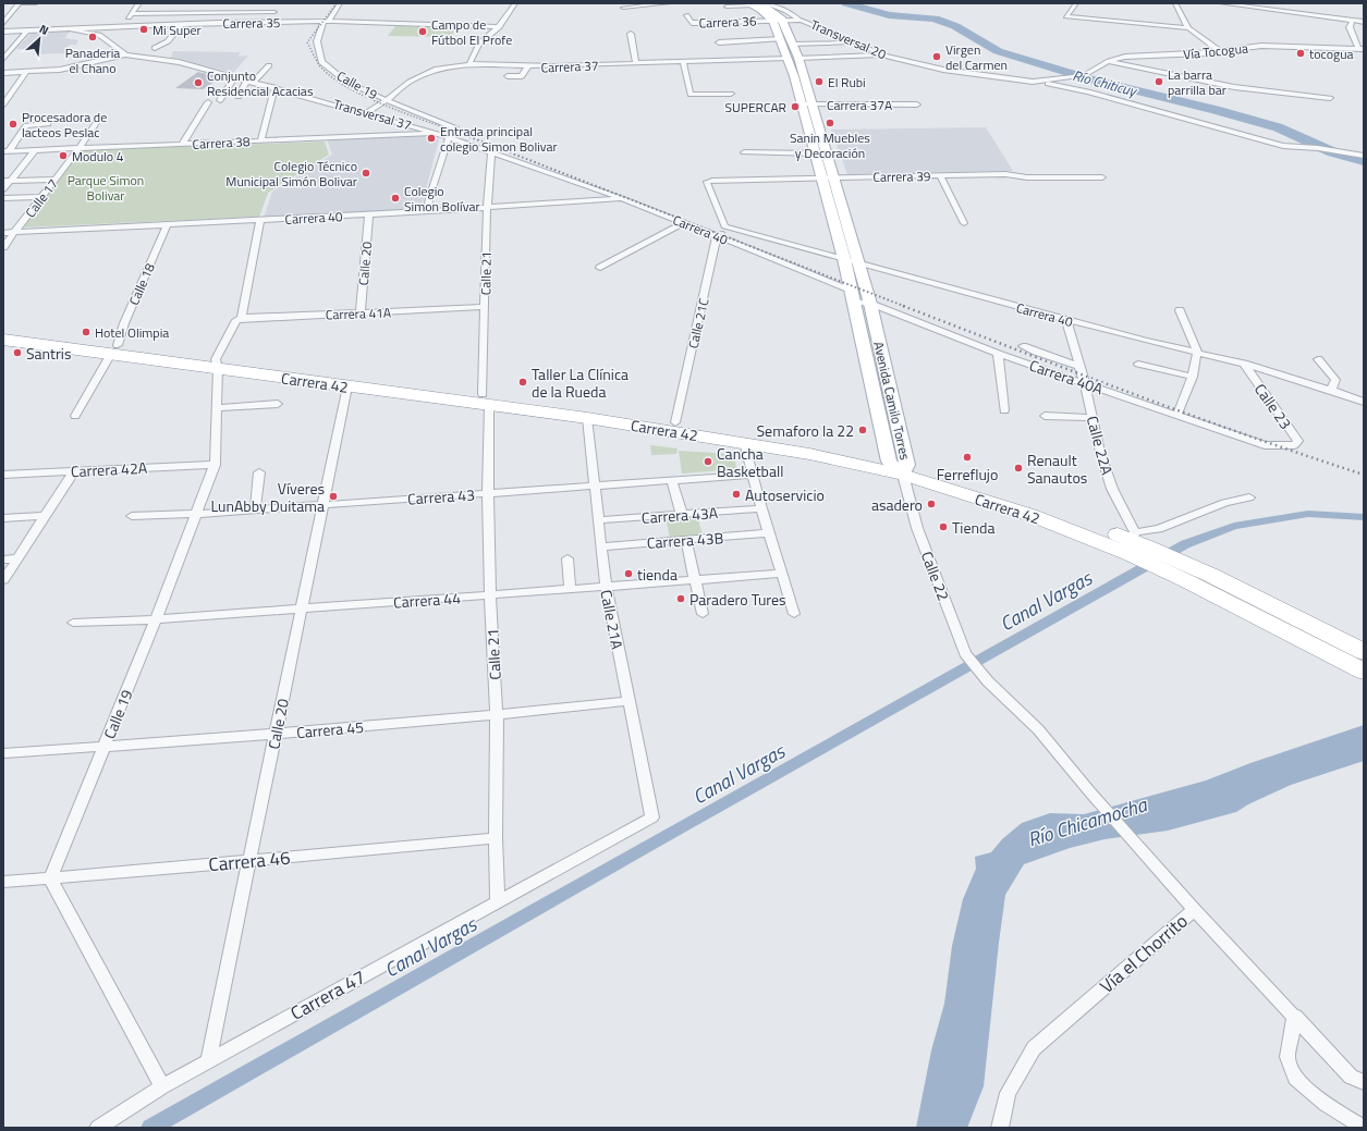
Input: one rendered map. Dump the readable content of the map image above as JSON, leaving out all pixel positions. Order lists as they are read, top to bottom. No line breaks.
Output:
{"streets":{"highway":["Carrera 42"],"main road":["Avenida Camilo Torres"],"street":["Carrera 36","Carrera 35","Transversal 20","Vía Tocogua","Carrera 37","Calle 19","Carrera 37A","Transversal 37","Carrera 38","Carrera 39","Calle 17","Carrera 40","Calle 20","Calle 21","Calle 18","Carrera 41A","Calle 21C","Carrera 40A","Calle 23","Calle 22A","Carrera 42A","Carrera 43","Carrera 43A","Carrera 43B","Calle 22","Carrera 44","Calle 21A","Carrera 45","Carrera 46","Vía el Chorrito","Carrera 47"]},"crossings":[["Carrera 36","Transversal 20"],["Carrera 36","Avenida Camilo Torres"],["Carrera 35","Calle 19"],["Carrera 35","Transversal 37"],["Transversal 20","Vía Tocogua"],["Transversal 20","Avenida Camilo Torres"],["Carrera 37","Calle 19"],["Carrera 37","Transversal 37"],["Carrera 37","Avenida Camilo Torres"],["Calle 19","Carrera 41A"],["Calle 19","Carrera 42"],["Calle 19","Carrera 42A"],["Calle 19","Carrera 43"],["Calle 19","Carrera 44"],["Calle 19","Carrera 45"],["Calle 19","Carrera 46"],["Carrera 37A","Avenida Camilo Torres"],["Transversal 37","Carrera 38"],["Transversal 37","Carrera 40"],["Carrera 38","Calle 17"],["Carrera 39","Carrera 40"],["Carrera 39","Calle 21C"],["Carrera 39","Avenida Camilo Torres"],["Calle 17","Carrera 40"],["Carrera 40","Calle 20"],["Carrera 40","Calle 21"],["Carrera 40","Calle 18"],["Carrera 40","Calle 21C"],["Carrera 40","Carrera 40A"],["Carrera 40","Avenida Camilo Torres"],["Carrera 40","Calle 23"],["Carrera 40","Calle 22A"],["Calle 20","Carrera 41A"],["Calle 20","Carrera 42"],["Calle 20","Carrera 43"],["Calle 20","Carrera 44"],["Calle 20","Carrera 45"],["Calle 20","Carrera 46"],["Calle 20","Carrera 47"],["Calle 21","Carrera 41A"],["Calle 21","Carrera 42"],["Calle 21","Carrera 43"],["Calle 21","Carrera 44"],["Calle 21","Carrera 45"],["Calle 21","Carrera 46"],["Calle 21","Carrera 47"],["Calle 18","Carrera 42"],["Calle 21C","Carrera 42"],["Carrera 40A","Avenida Camilo Torres"],["Carrera 40A","Calle 23"],["Carrera 40A","Calle 22A"],["Carrera 42","Avenida Camilo Torres"],["Carrera 42","Calle 22A"],["Carrera 42","Calle 22"],["Carrera 42","Calle 21A"],["Avenida Camilo Torres","Calle 22"],["Carrera 43","Calle 21A"],["Carrera 43A","Calle 21A"],["Carrera 43B","Calle 21A"],["Calle 22","Vía el Chorrito"],["Carrera 44","Calle 21A"],["Calle 21A","Carrera 45"],["Calle 21A","Carrera 47"]],"water":["Río Chiticuy","Canal Vargas","Río Chicamocha"],"parks":["Parque Simon Bolivar"],"places":["Mi Super","Campo de Fútbol El Profe","Panaderia el Chano","tocogua","Virgen del Carmen","El Rubi","La barra parrilla bar","Conjunto Residencial Acacias","SUPERCAR","Sanin Muebles y Decoración","Procesadora de lacteos Peslac","Entrada principal colegio Simon Bolivar","Modulo 4","Colegio Técnico Municipal Simón Bolivar","Colegio Simon Bolívar","Hotel Olimpia","Santris","Taller La Clínica de la Rueda","Semaforo la 22","Ferreflujo","Cancha Basketball","Renault Sanautos","Autoservicio","Víveres LunAbby Duitama","asadero","Tienda","tienda","Paradero Tures"],"north":"top right"}
